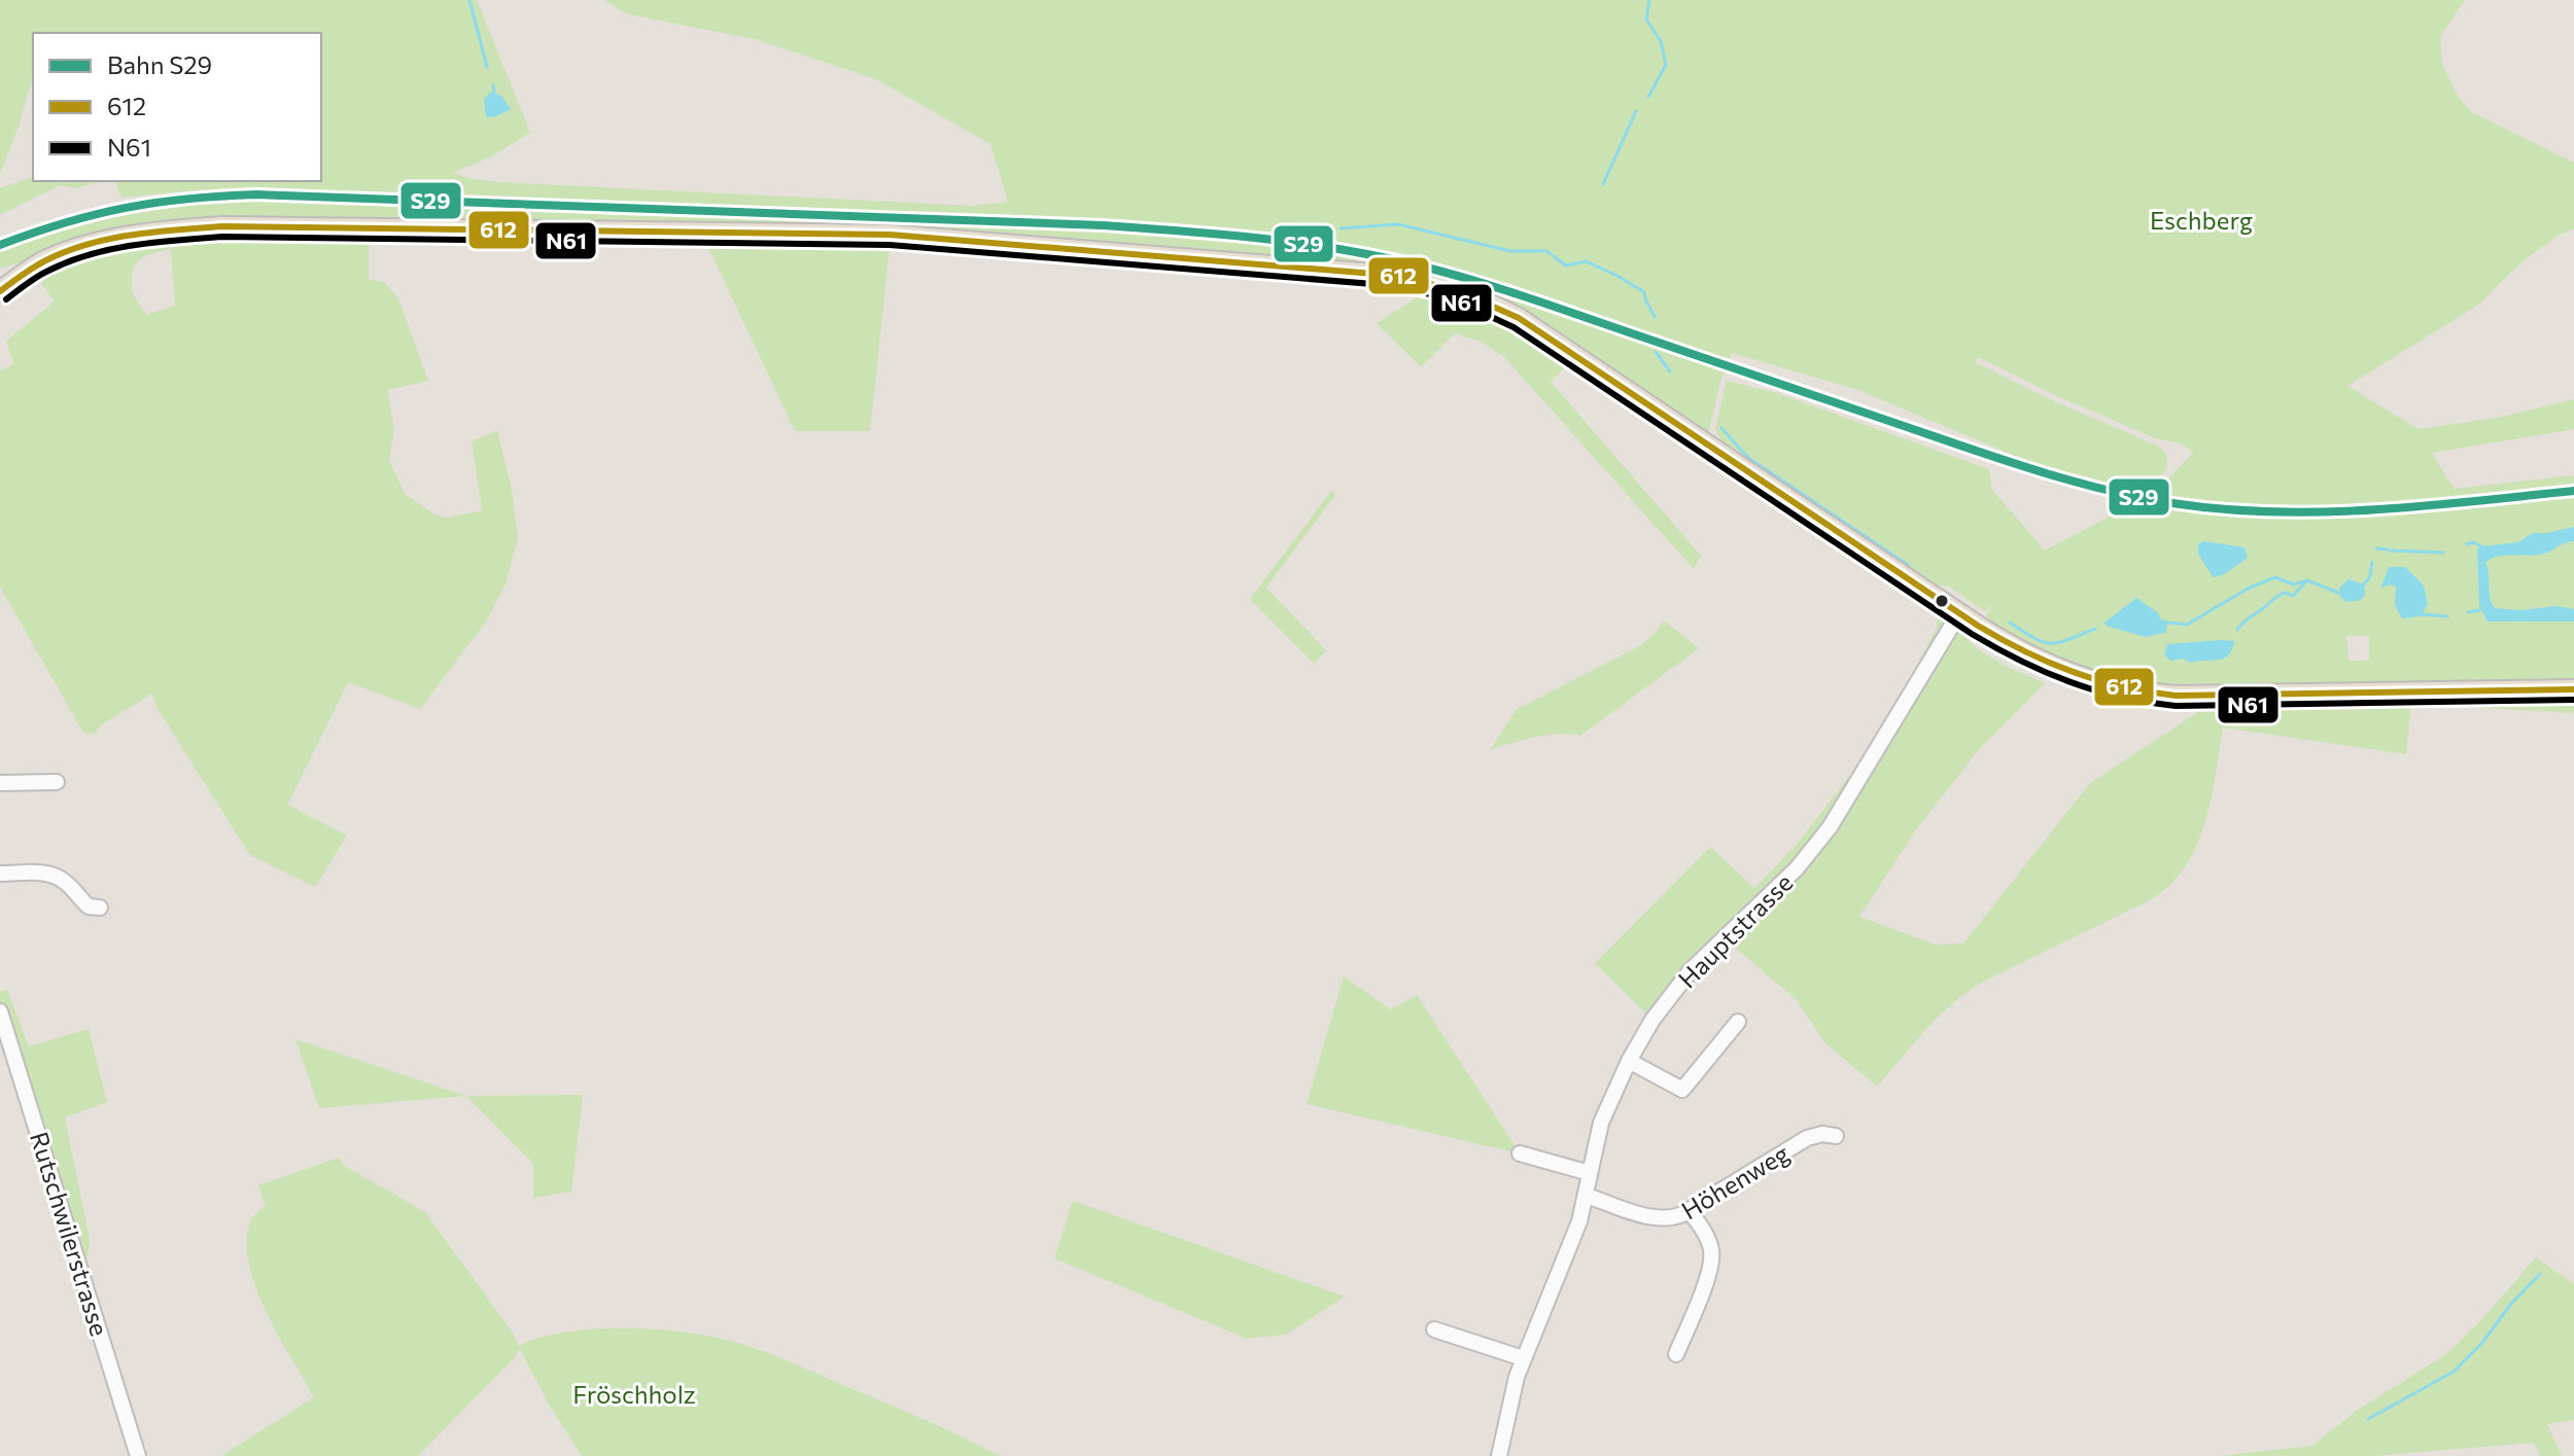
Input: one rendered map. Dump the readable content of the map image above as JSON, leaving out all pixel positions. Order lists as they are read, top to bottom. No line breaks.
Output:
{"streets":{"street":["Hauptstrasse","Höhenweg","Rutschwilerstrasse"]},"crossings":[["Hauptstrasse","Höhenweg"]],"parks":["Eschberg","Fröschholz"],"lines":["rail line S29","transit line 612","transit line N61"],"legend":["Bahn S29","612","N61"]}
